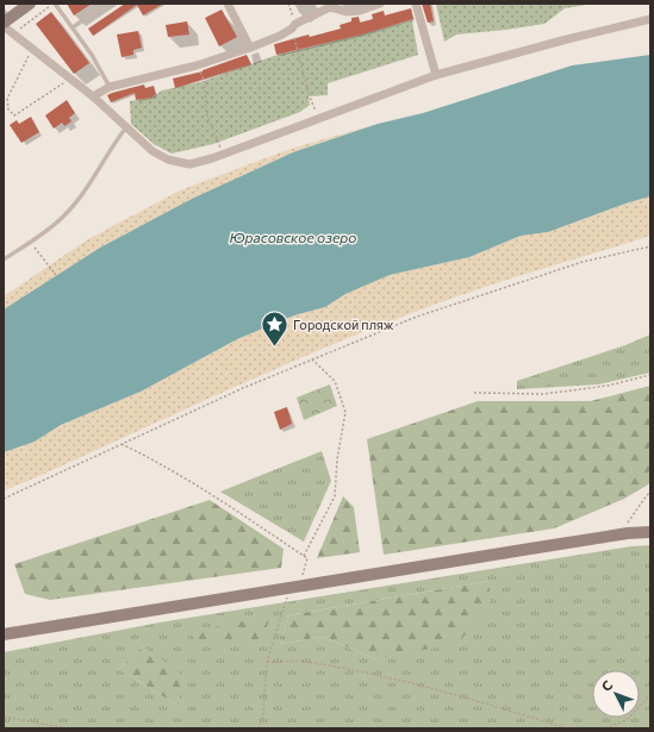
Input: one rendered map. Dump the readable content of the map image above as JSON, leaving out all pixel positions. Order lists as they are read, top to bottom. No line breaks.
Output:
{"water":["Юрасовское озеро"],"places":{"place":["Городской пляж"]},"north":"top left"}
